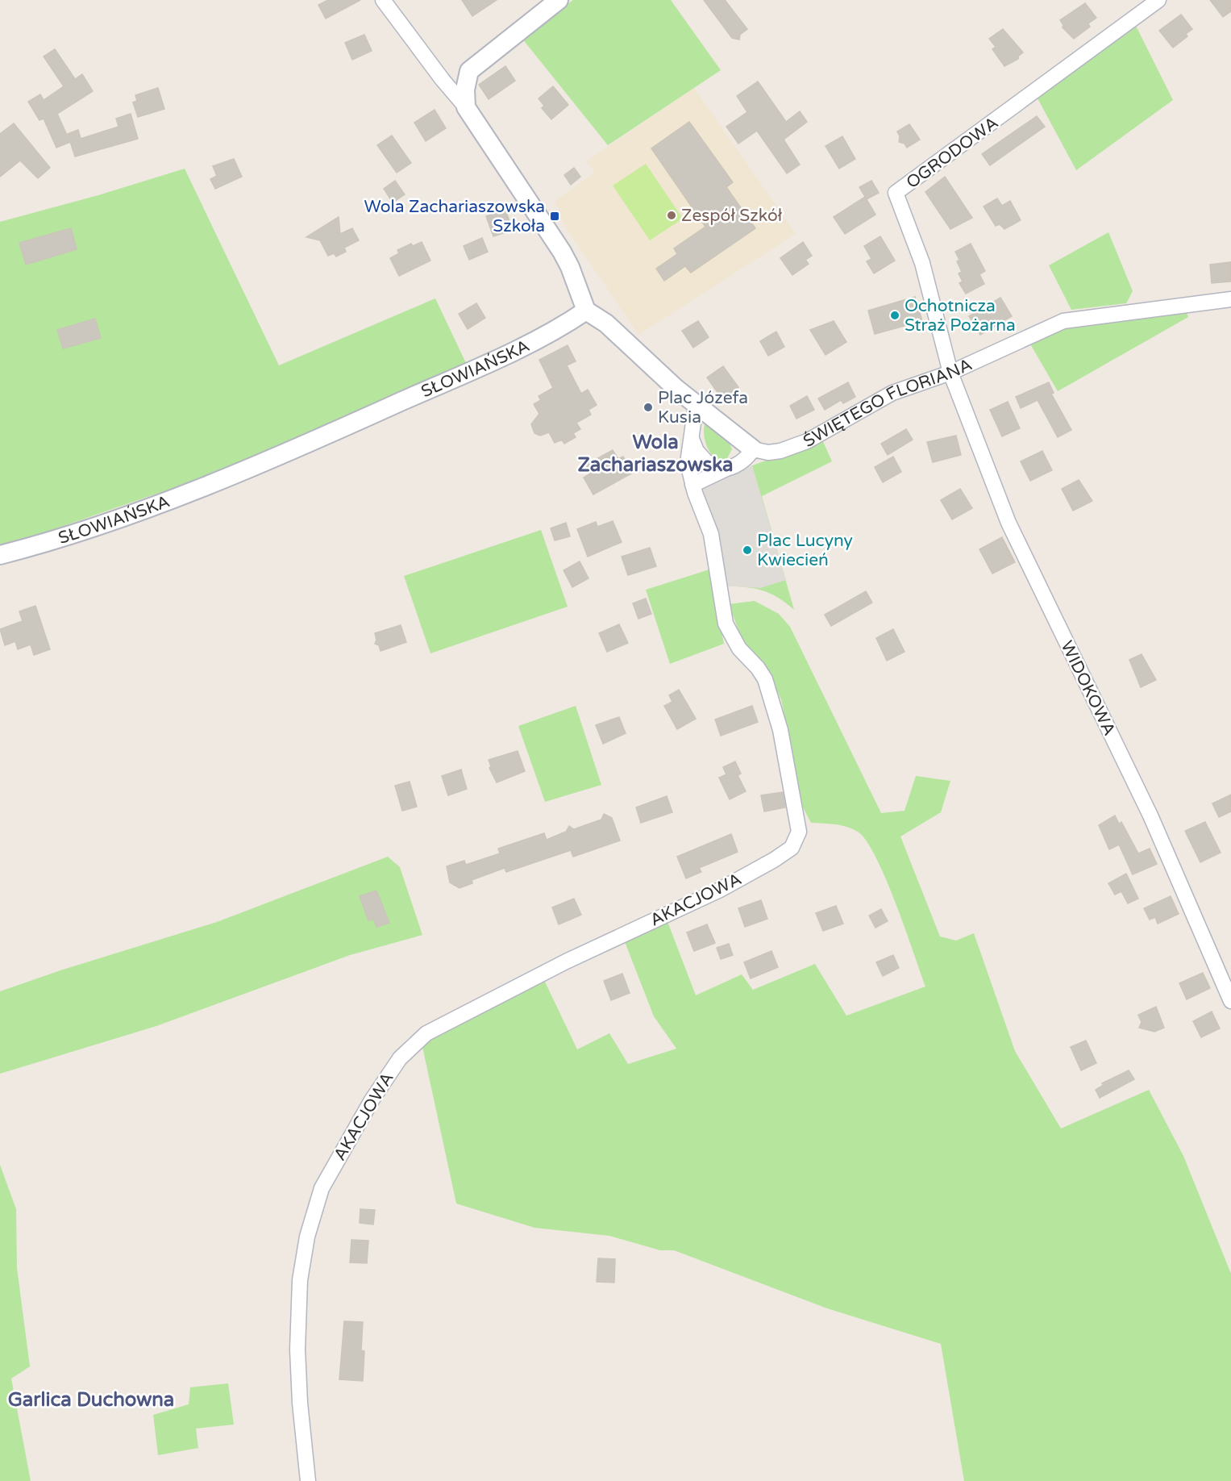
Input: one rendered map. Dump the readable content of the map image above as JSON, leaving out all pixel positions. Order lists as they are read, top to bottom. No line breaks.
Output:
{"streets":{"street":["OGRODOWA","SŁOWIAŃSKA","ŚWIĘTEGO FLORIANA","WIDOKOWA","AKACJOWA"]},"crossings":[["OGRODOWA","ŚWIĘTEGO FLORIANA"],["OGRODOWA","WIDOKOWA"],["ŚWIĘTEGO FLORIANA","WIDOKOWA"]],"districts":["Wola Zachariaszowska","Garlica Duchowna"],"places":{"other":["Zespół Szkół","Ochotnicza Straż Pożarna","Plac Józefa Kusia","Plac Lucyny Kwiecień"],"transit":["Wola Zachariaszowska Szkoła"]}}
